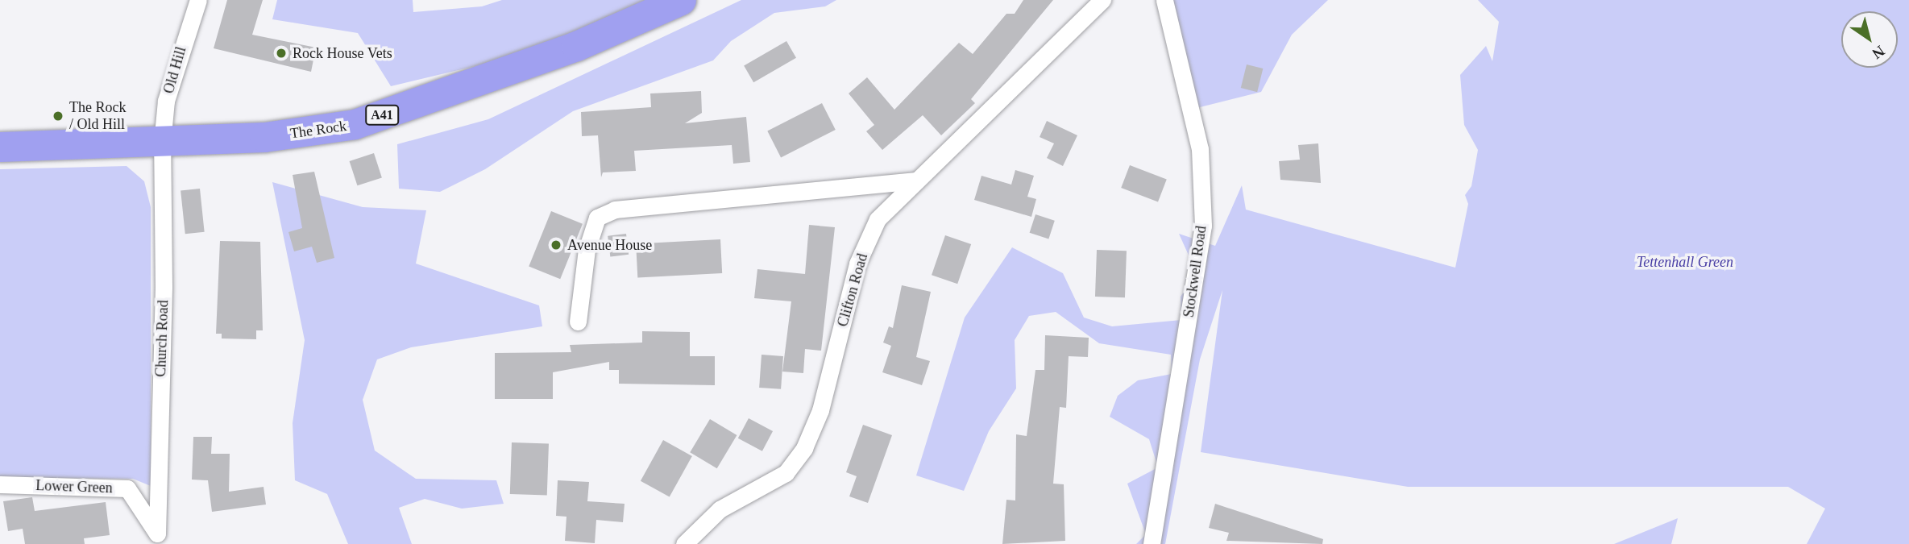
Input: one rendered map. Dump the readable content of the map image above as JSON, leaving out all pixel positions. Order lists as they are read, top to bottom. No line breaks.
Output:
{"streets":{"highway":["A41","The Rock"],"street":["Old Hill","Stockwell Road","Clifton Road","Church Road","Lower Green"]},"crossings":[["Old Hill","The Rock"],["Old Hill","Church Road"],["The Rock","Church Road"],["Church Road","Lower Green"]],"parks":["Tettenhall Green"],"places":["Rock House Vets","The Rock / Old Hill","Avenue House"],"north":"bottom right"}
